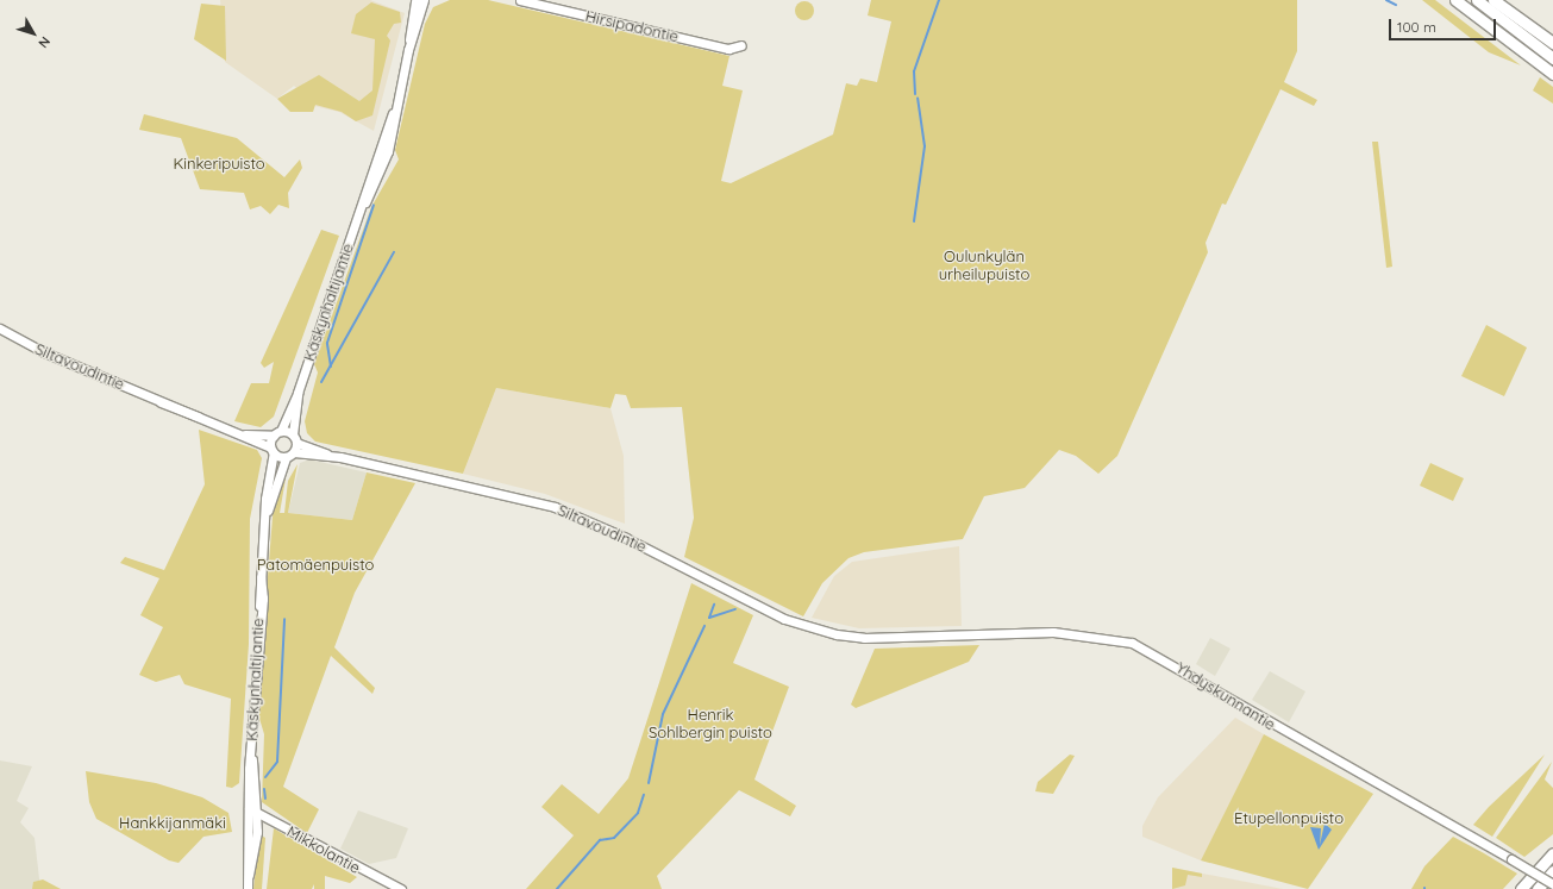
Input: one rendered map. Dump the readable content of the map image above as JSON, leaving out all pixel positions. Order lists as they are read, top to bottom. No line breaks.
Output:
{"streets":{"main road":["Hirsipadontie","Käskynhaltijantie","Siltavoudintie","Yhdyskunnantie","Mikkolantie"]},"crossings":[["Käskynhaltijantie","Siltavoudintie"],["Käskynhaltijantie","Mikkolantie"],["Siltavoudintie","Yhdyskunnantie"]],"parks":["Kinkeripuisto","Oulunkylän urheilupuisto","Patomäenpuisto","Henrik Sohlbergin puisto","Etupellonpuisto","Hankkijanmäki"],"scale_bar":"100 m","north":"bottom right"}
